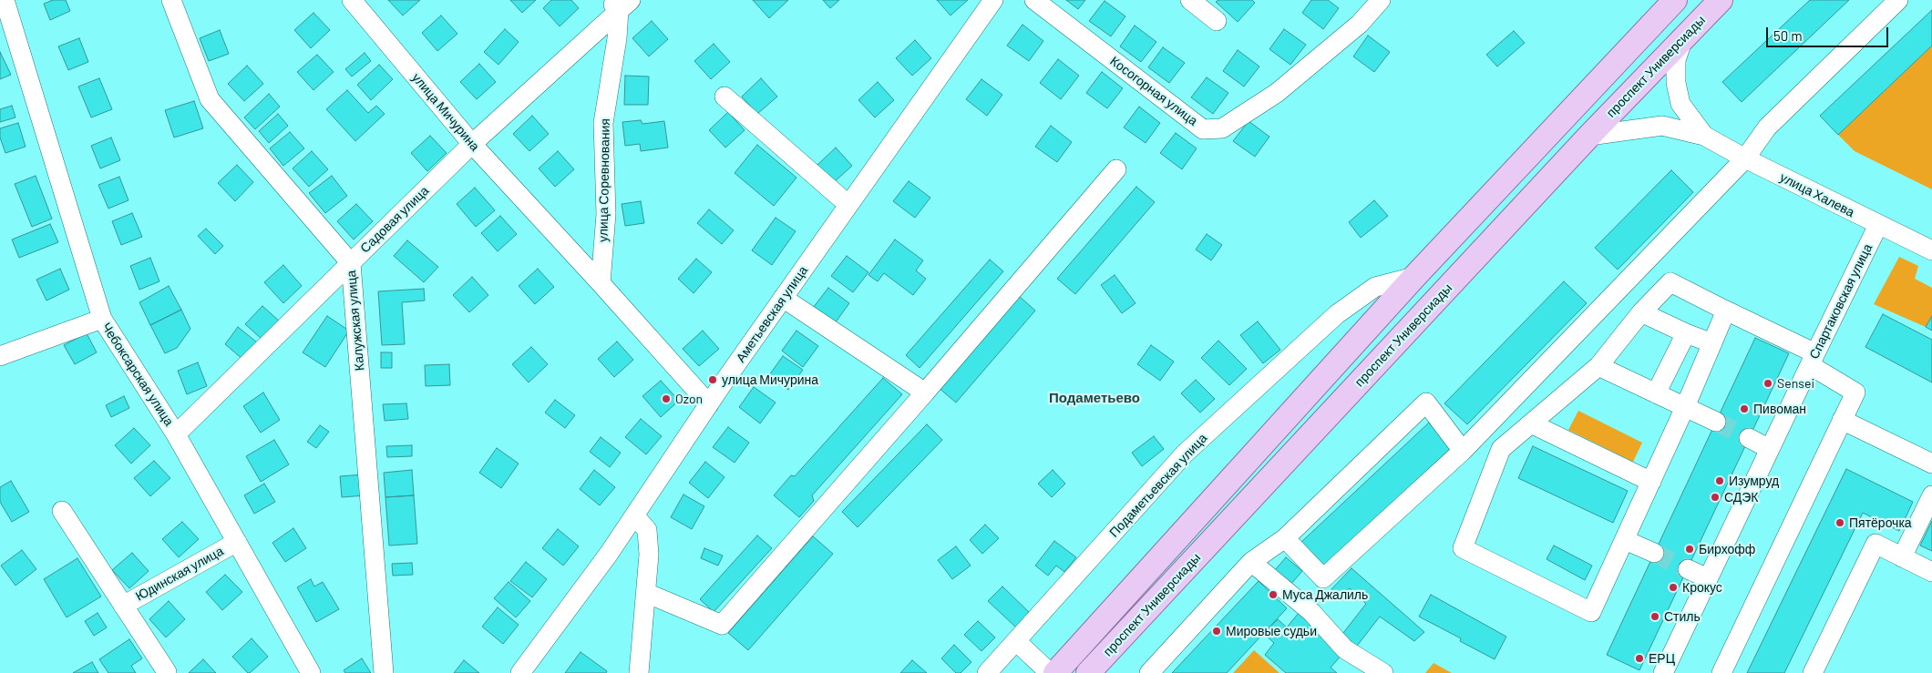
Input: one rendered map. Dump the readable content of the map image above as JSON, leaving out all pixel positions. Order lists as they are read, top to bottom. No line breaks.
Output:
{"streets":{"main road":["проспект Универсиады"],"street":["Косогорная улица","улица Мичурина","улица Соревнования","улица Халева","Садовая улица","Спартаковская улица","Аметьевская улица","Калужская улица","Чебоксарская улица","Подаметьевская улица","Юдинская улица"]},"crossings":[["проспект Универсиады","Подаметьевская улица"],["улица Мичурина","улица Соревнования"],["улица Мичурина","Садовая улица"],["улица Мичурина","Аметьевская улица"],["улица Соревнования","Садовая улица"],["улица Халева","Спартаковская улица"],["Садовая улица","Калужская улица"],["Садовая улица","Чебоксарская улица"],["Чебоксарская улица","Юдинская улица"]],"districts":["Подаметьево"],"places":["улица Мичурина","Sensei","Ozon","Пивоман","Изумруд","СДЭК","Пятёрочка","Бирхофф","Крокус","Муса Джалиль","Стиль","Мировые судьи","ЕРЦ"],"scale_bar":"50 m"}
